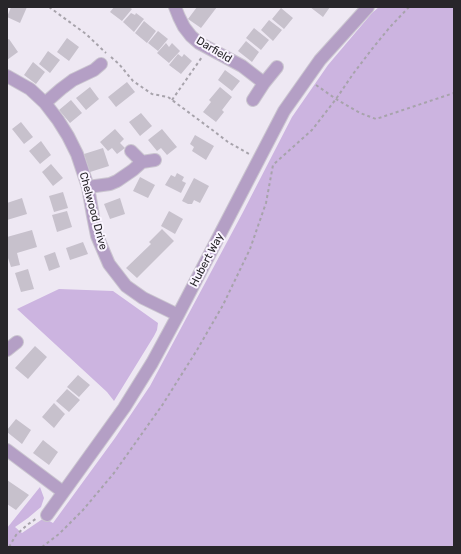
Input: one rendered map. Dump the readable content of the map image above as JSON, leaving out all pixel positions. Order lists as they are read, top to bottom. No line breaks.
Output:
{"streets":{"street":["Darfield","Chelwood Drive","Hubert Way"]},"crossings":[["Chelwood Drive","Hubert Way"]]}
